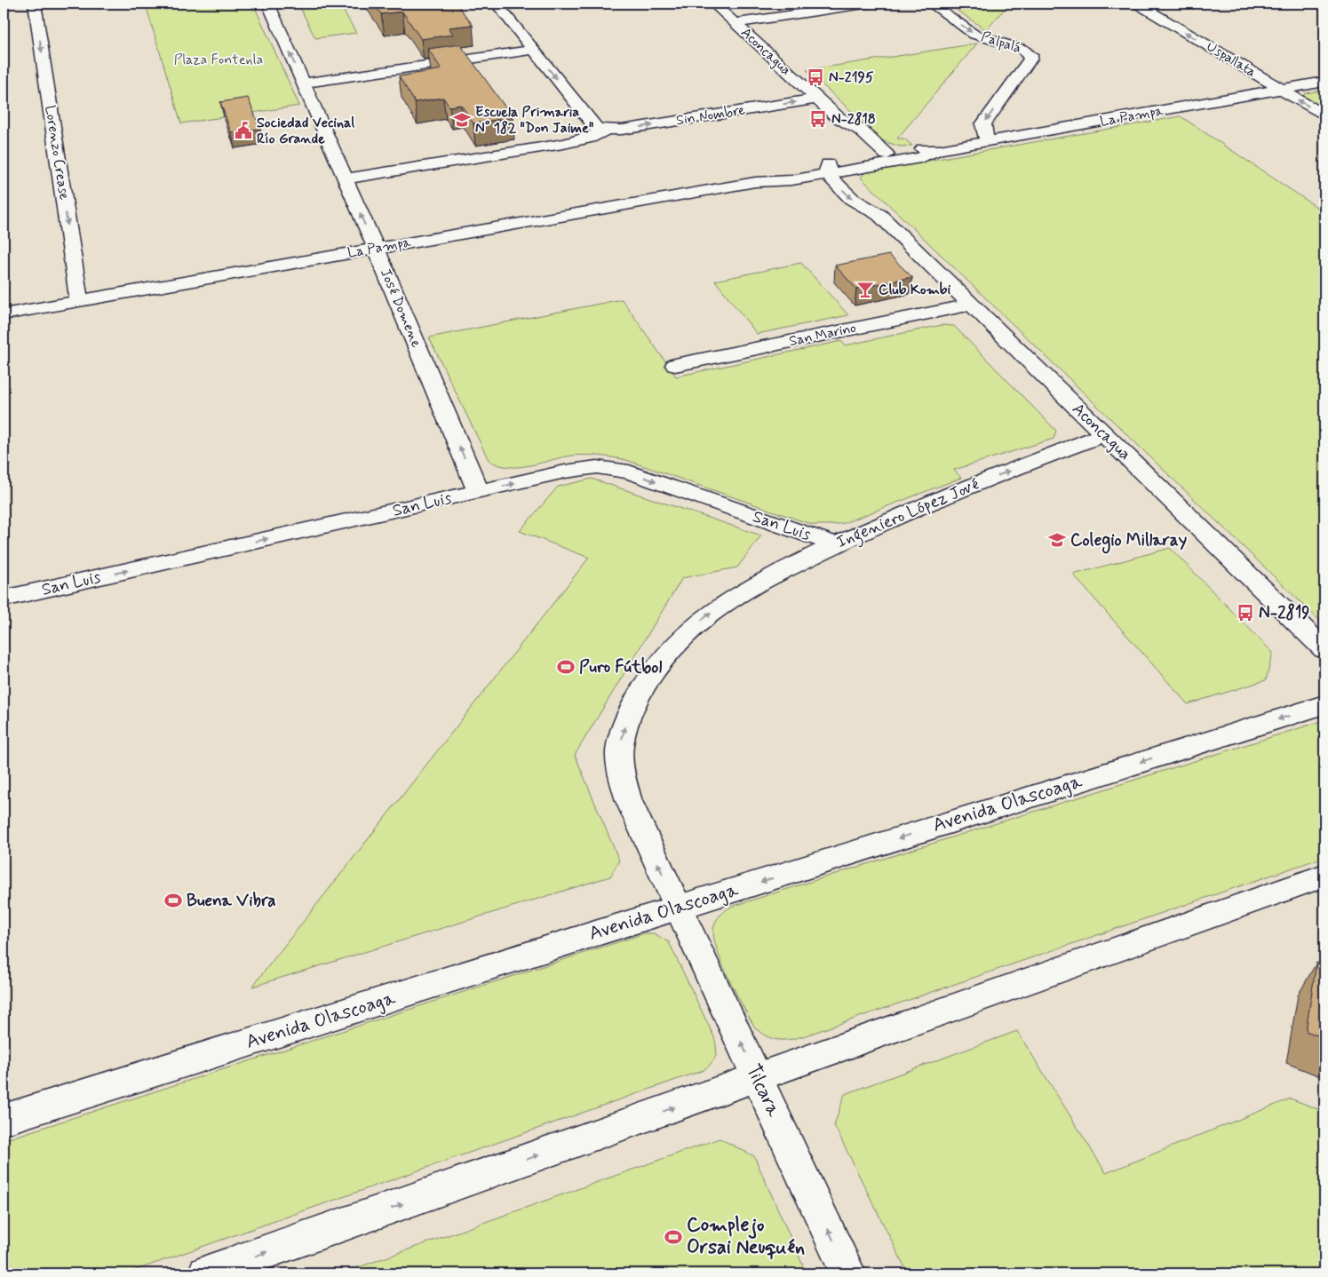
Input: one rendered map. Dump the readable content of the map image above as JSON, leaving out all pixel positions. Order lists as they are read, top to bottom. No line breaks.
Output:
{"streets":{"street":["Palpalá","Aconcagua","Uspallata","Sin Nombre","La Pampa","Lorenzo Crease","José Domene","San Marino","San Luis","Ingeniero López Jové","Avenida Olascoaga","Tilcara"]},"crossings":[["Palpalá","La Pampa"],["Aconcagua","Sin Nombre"],["Aconcagua","La Pampa"],["Aconcagua","San Marino"],["Aconcagua","Ingeniero López Jové"],["Uspallata","La Pampa"],["Sin Nombre","José Domene"],["La Pampa","Lorenzo Crease"],["La Pampa","José Domene"],["José Domene","San Luis"],["San Luis","Ingeniero López Jové"],["Ingeniero López Jové","Avenida Olascoaga"],["Ingeniero López Jové","Tilcara"],["Avenida Olascoaga","Tilcara"]],"one_way":["Uspallata","Lorenzo Crease","José Domene","San Luis","Ingeniero López Jové","Tilcara"],"parks":["Plaza Fontenla"],"places":{"bus stop":["N-2195","N-2818","N-2819"],"school or university":["Escuela Primaria N° 182 \"Don Jaime\"","Colegio Millaray"],"public building":["Sociedad Vecinal Río Grande"],"bar":["Club Kombi"],"sports":["Puro Fútbol","Buena Vibra","Complejo Orsai Neuquén"]}}
